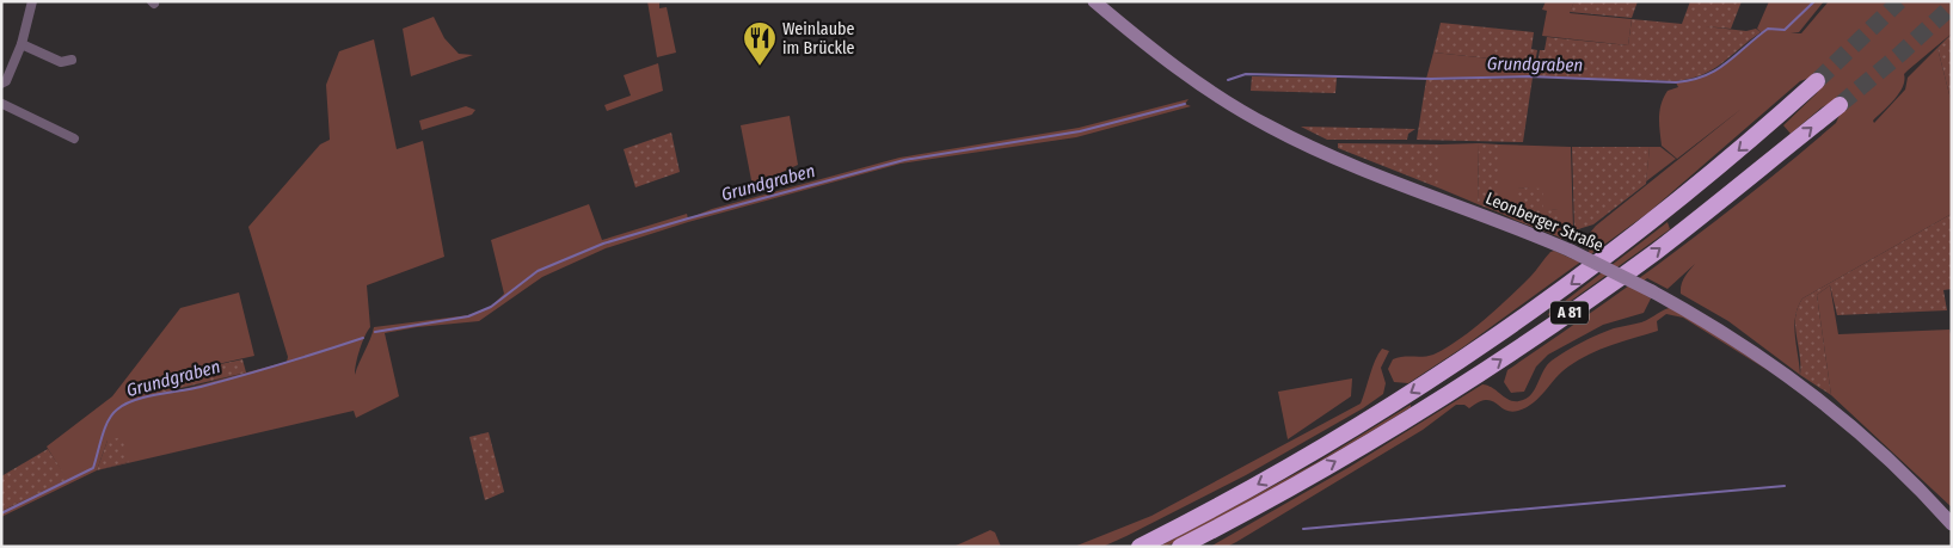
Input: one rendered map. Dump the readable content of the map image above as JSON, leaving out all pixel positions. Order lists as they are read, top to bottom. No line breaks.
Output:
{"streets":{"highway":["A 81"],"main road":["Leonberger Straße"]},"water":["Grundgraben"],"places":{"restaurant":["Weinlaube im Brückle"]}}
